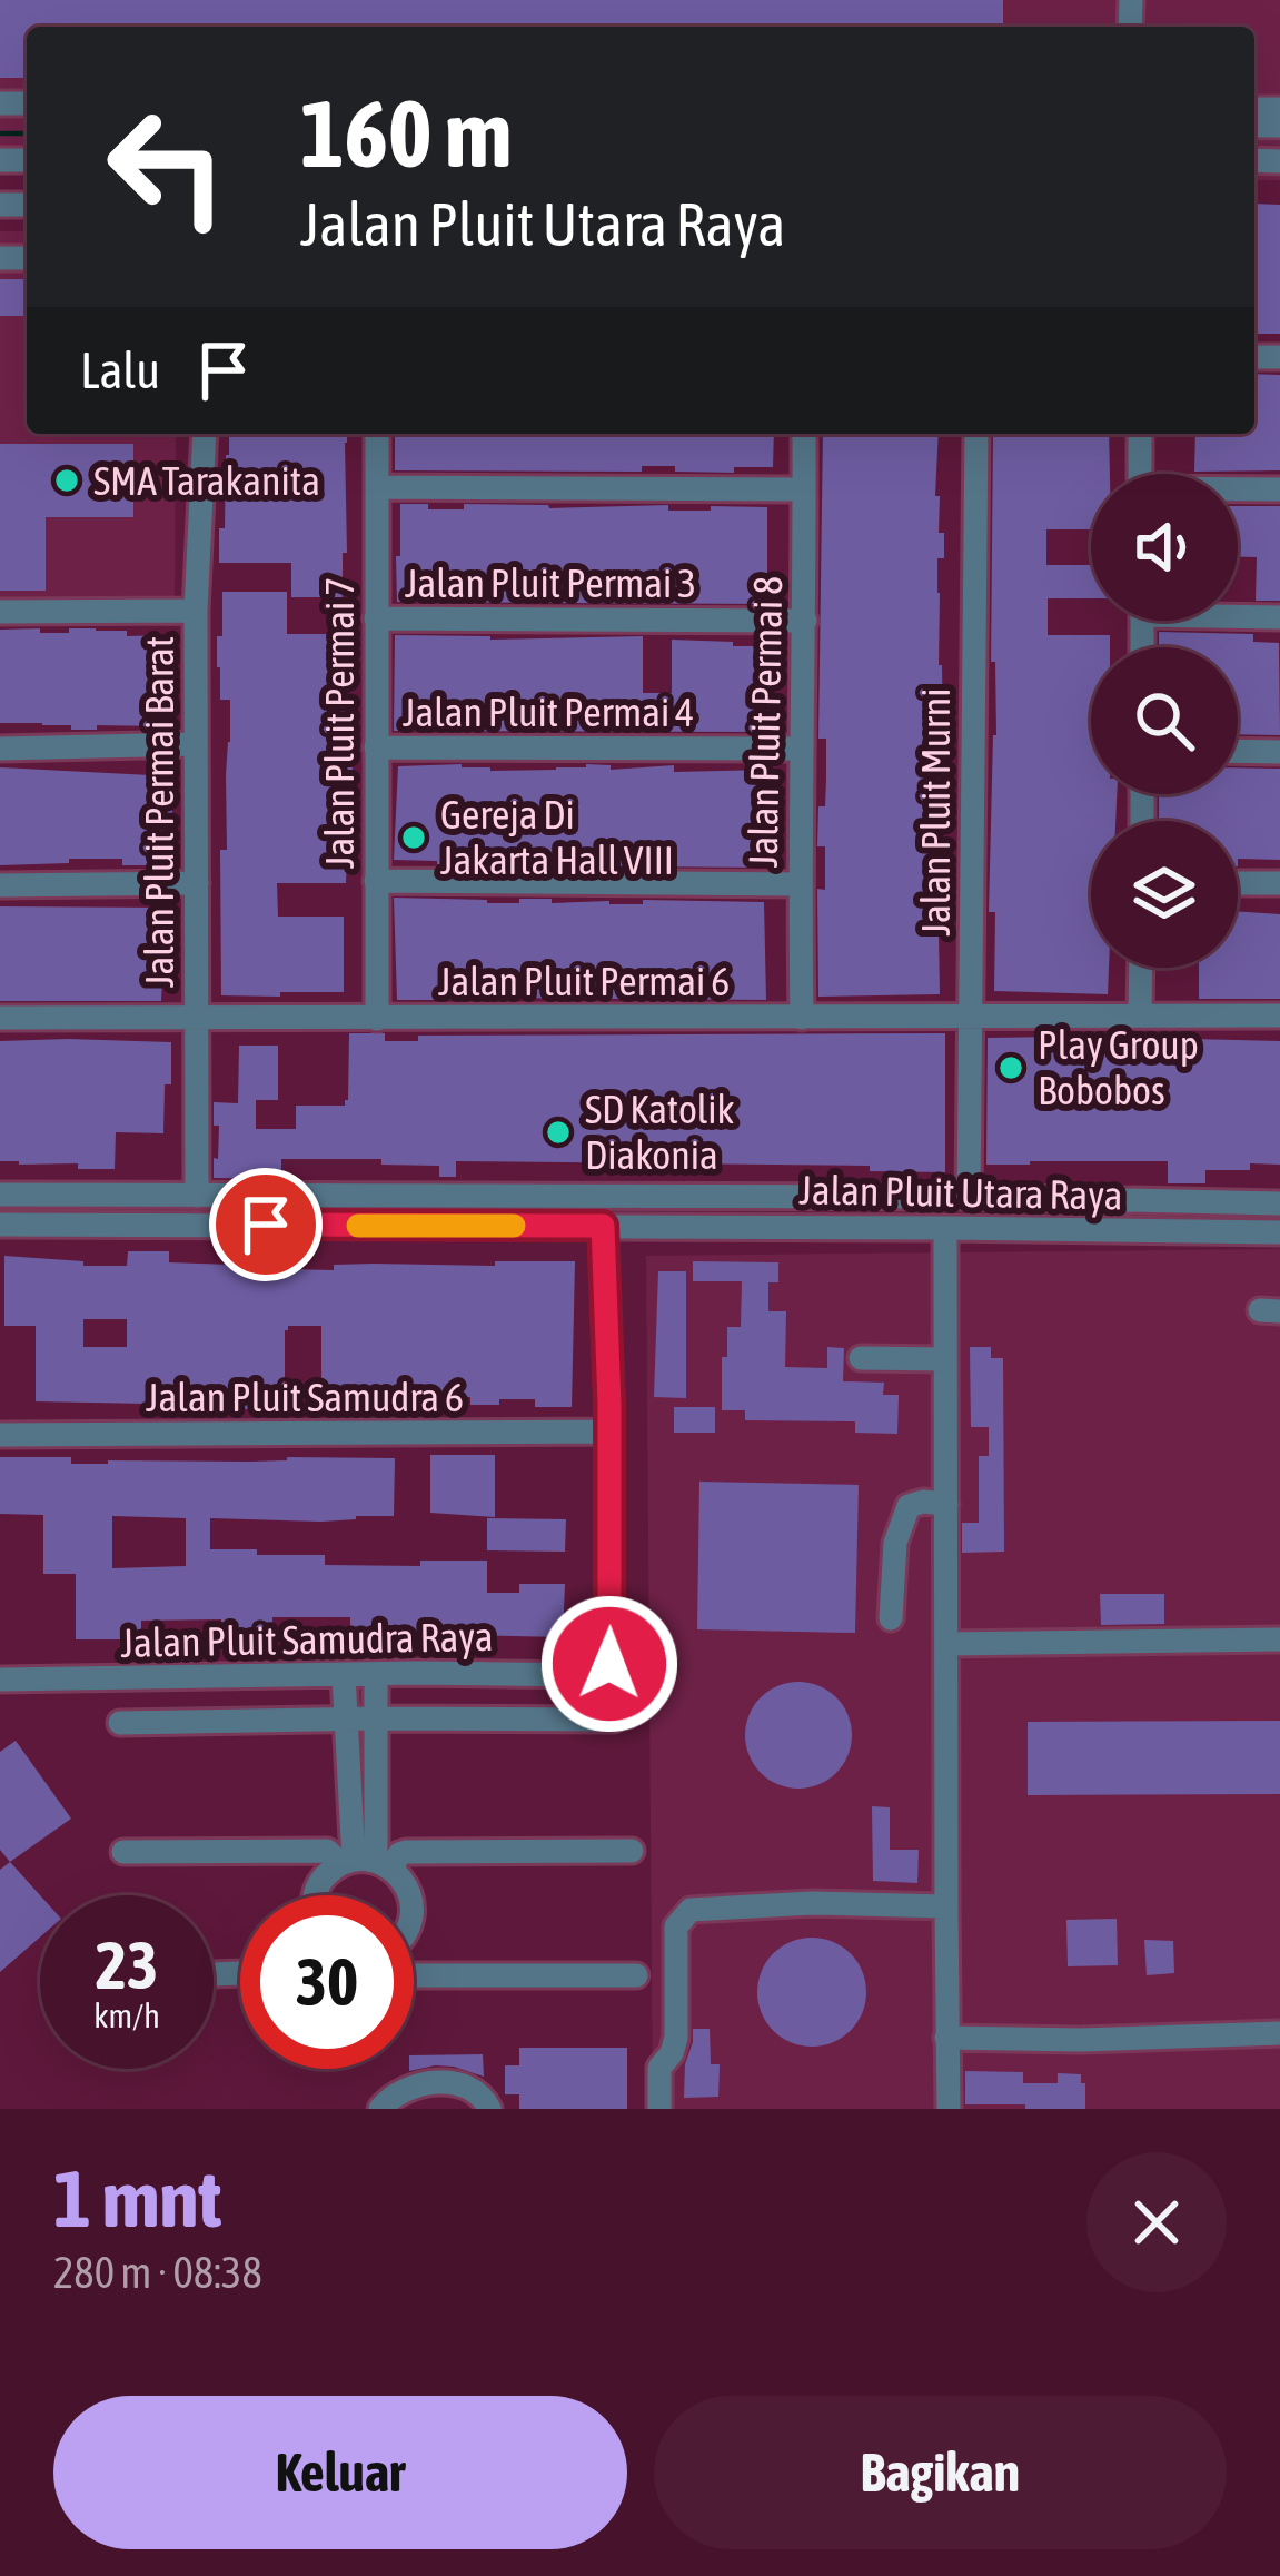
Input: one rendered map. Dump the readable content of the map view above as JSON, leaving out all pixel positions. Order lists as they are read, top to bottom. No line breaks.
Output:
{"streets":{"street":["Jalan Pluit Permai 3","Jalan Pluit Permai 4","Jalan Pluit Permai 8","Jalan Pluit Permai 7","Jalan Pluit Permai Barat","Jalan Pluit Murni","Jalan Pluit Permai 6","Jalan Pluit Utara Raya","Jalan Pluit Samudra 6","Jalan Pluit Samudra Raya"]},"crossings":[["Jalan Pluit Permai 3","Jalan Pluit Permai 8"],["Jalan Pluit Permai 3","Jalan Pluit Permai 7"],["Jalan Pluit Permai 4","Jalan Pluit Permai 8"],["Jalan Pluit Permai 4","Jalan Pluit Permai 7"],["Jalan Pluit Permai 8","Jalan Pluit Permai 6"],["Jalan Pluit Permai 7","Jalan Pluit Permai 6"],["Jalan Pluit Permai Barat","Jalan Pluit Permai 6"],["Jalan Pluit Permai Barat","Jalan Pluit Utara Raya"],["Jalan Pluit Murni","Jalan Pluit Permai 6"],["Jalan Pluit Murni","Jalan Pluit Utara Raya"],["Jalan Pluit Samudra 6","Jalan Pluit Samudra Raya"]],"places":["SMA Tarakanita","Gereja Di Jakarta Hall VIII","Play Group Bobobos","SD Katolik Diakonia"],"page":{"turn":["160 m","Jalan Pluit Utara Raya"],"then":"Lalu","speed":"23 km/h","limit":"30","heading":["1 mnt","280 m · 08:38"],"buttons":["Keluar","Bagikan"]}}
